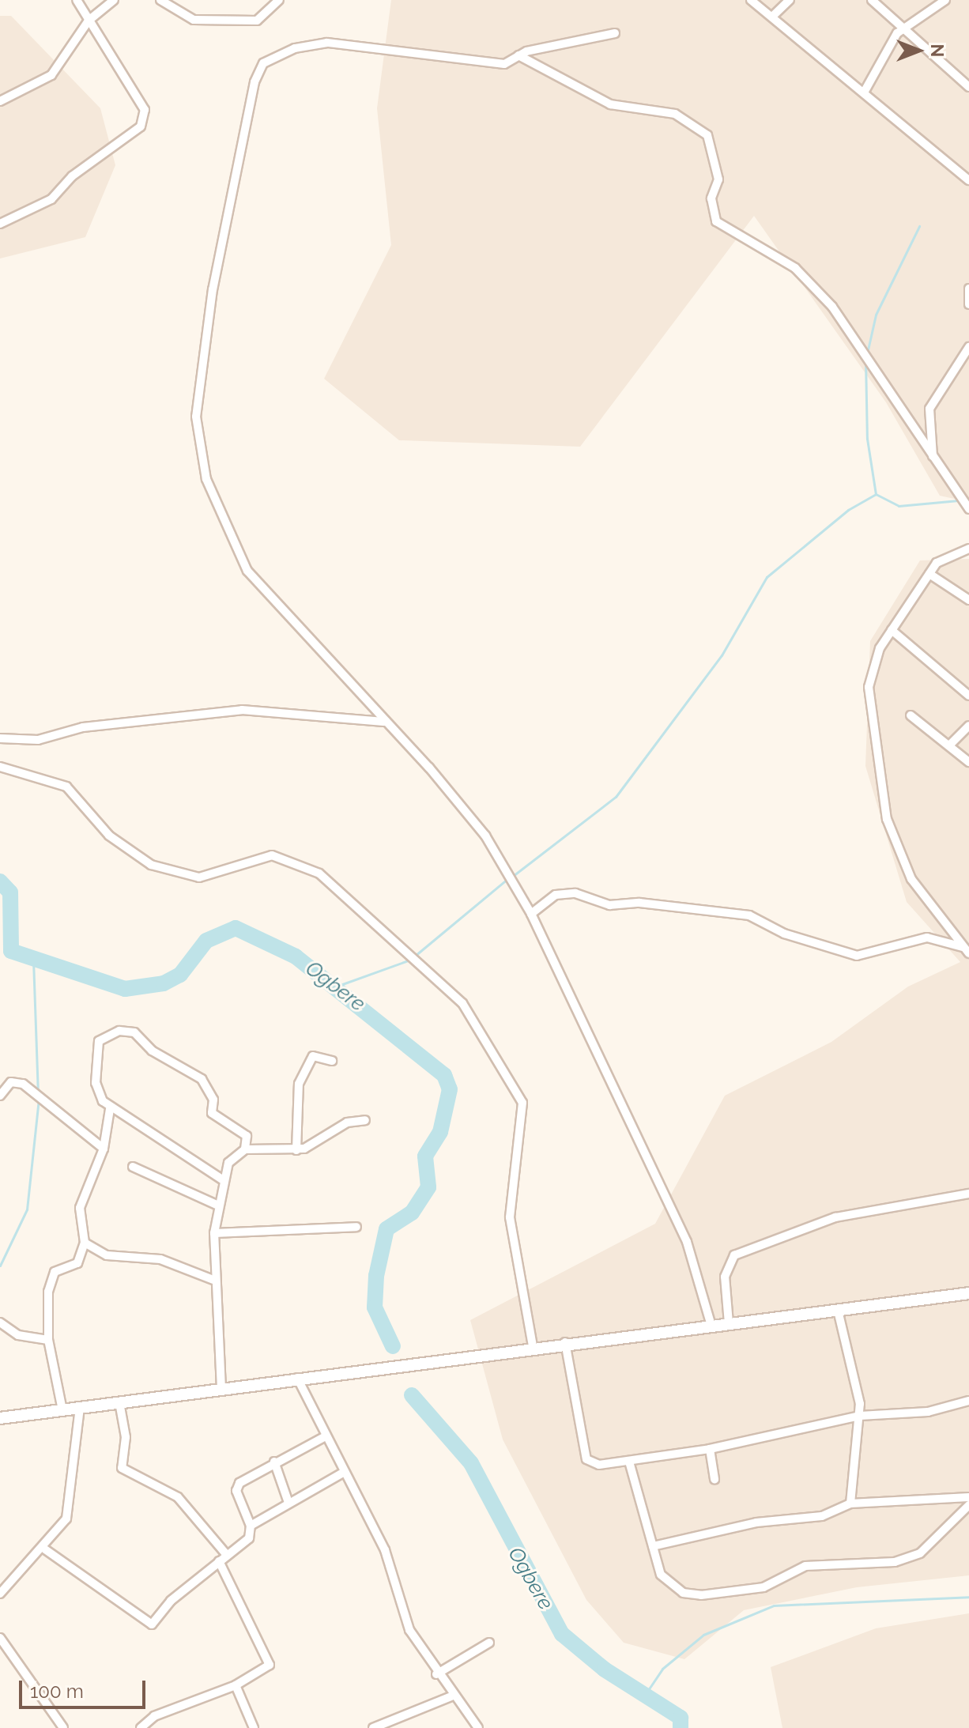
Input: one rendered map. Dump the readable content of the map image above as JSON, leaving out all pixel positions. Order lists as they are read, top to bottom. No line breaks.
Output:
{"water":["Ogbere"],"scale_bar":"100 m","north":"right"}
